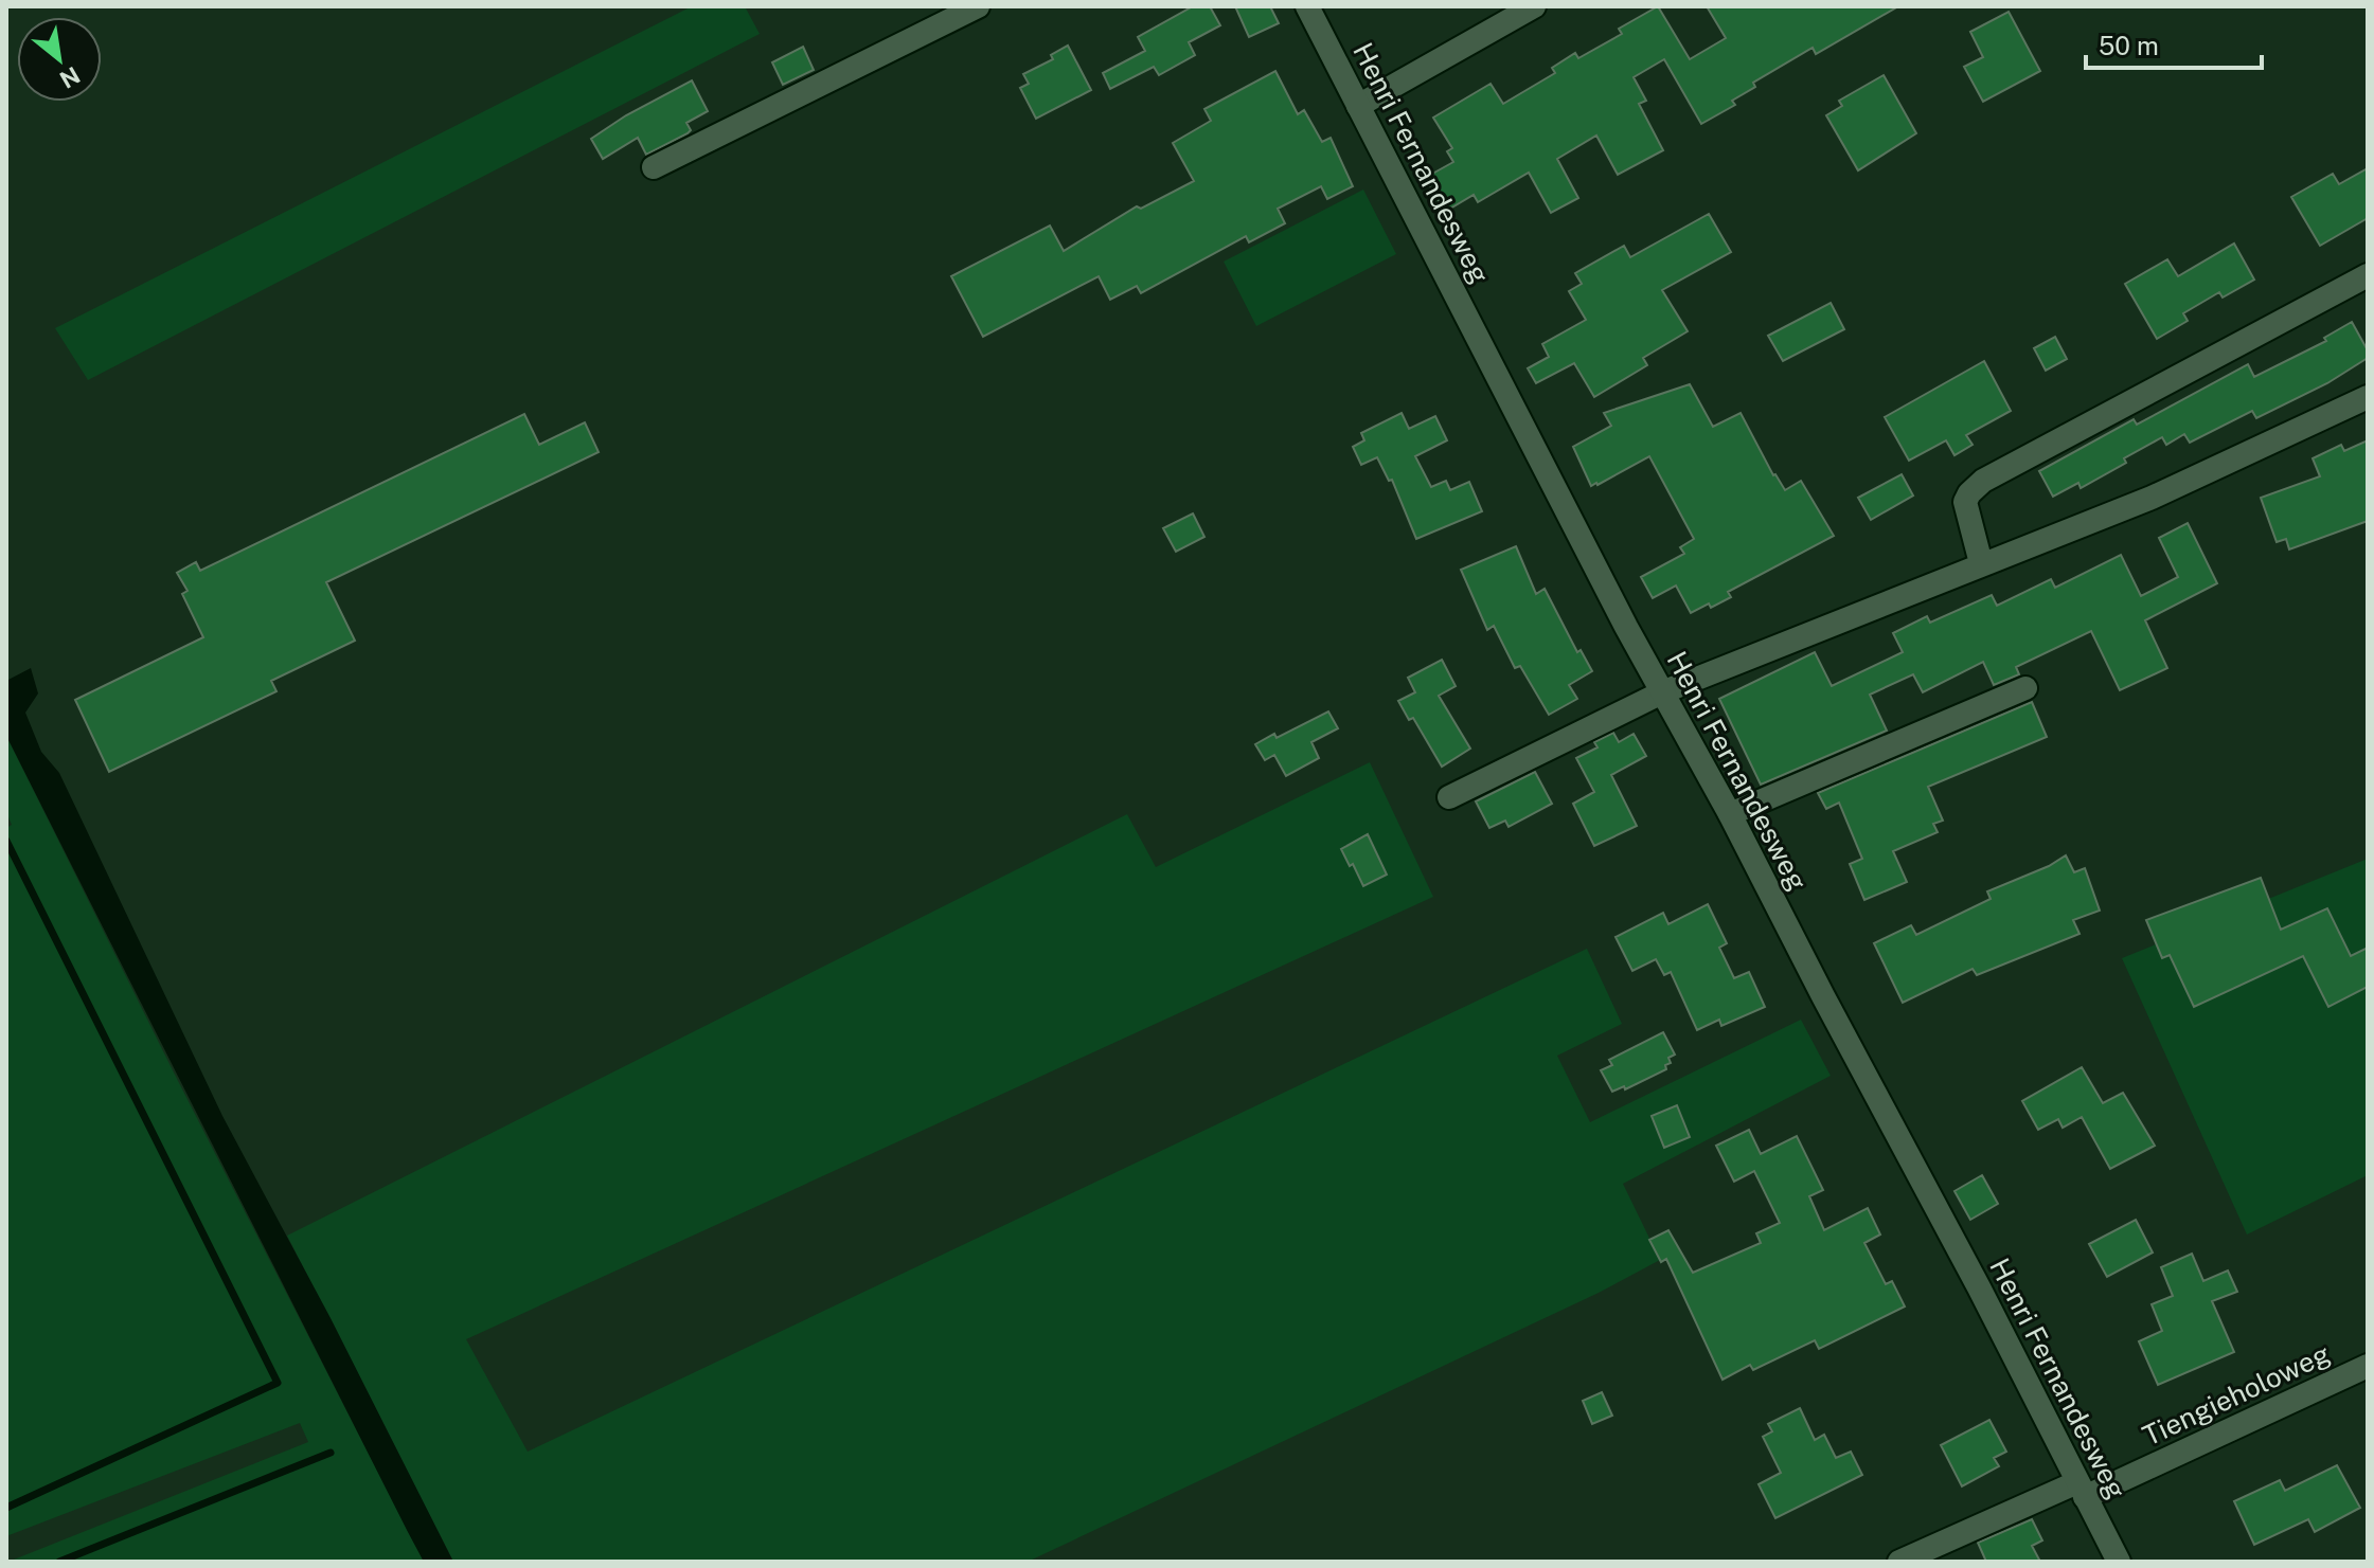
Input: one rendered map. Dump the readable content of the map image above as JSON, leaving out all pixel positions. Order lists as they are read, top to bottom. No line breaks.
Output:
{"streets":{"street":["Henri Fernandesweg","Tiengieholoweg"]},"crossings":[["Henri Fernandesweg","Tiengieholoweg"]],"scale_bar":"50 m","north":"bottom right"}
